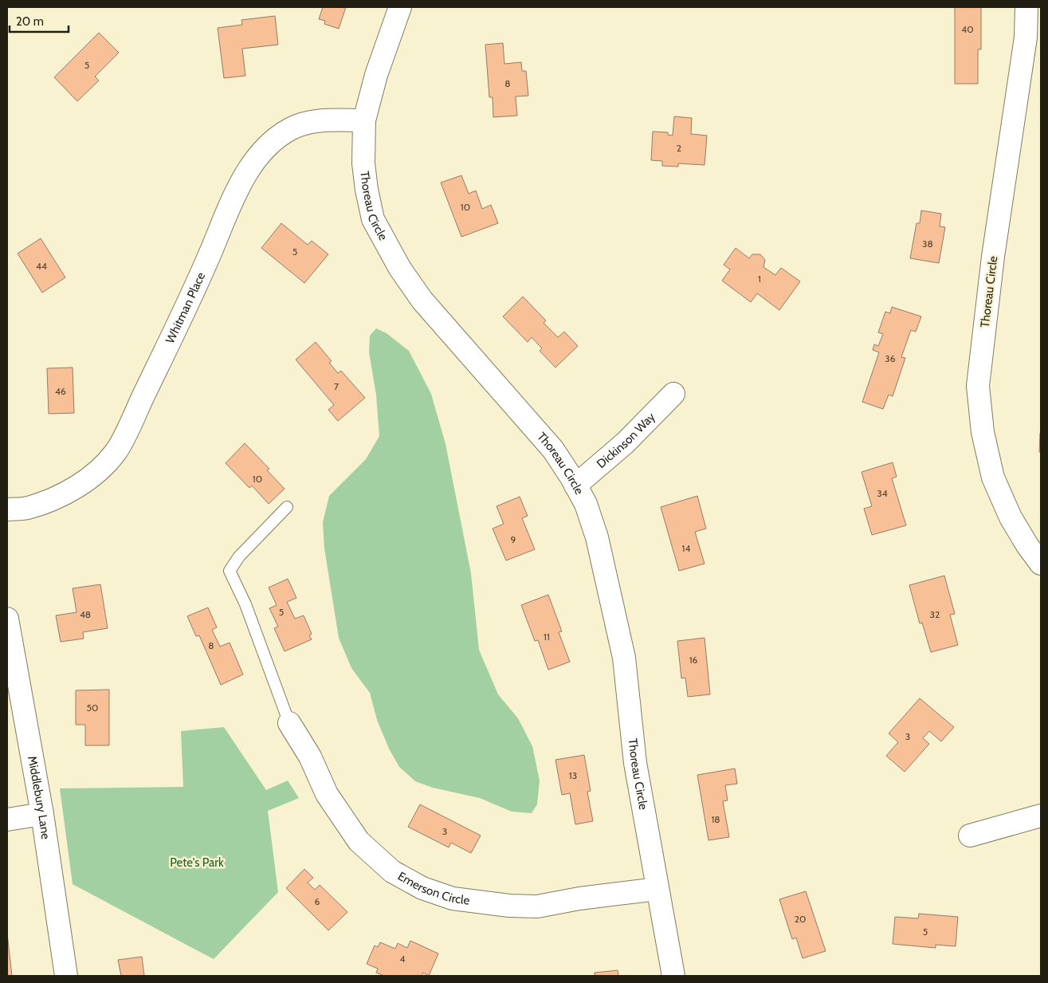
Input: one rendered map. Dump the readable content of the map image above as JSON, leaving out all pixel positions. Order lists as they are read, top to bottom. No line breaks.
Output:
{"streets":{"street":["Thoreau Circle","Whitman Place","Dickinson Way","Middlebury Lane","Emerson Circle"]},"crossings":[["Thoreau Circle","Whitman Place"],["Thoreau Circle","Dickinson Way"],["Thoreau Circle","Emerson Circle"]],"parks":["Pete's Park"],"house_numbers":["40","5","8","2","10","38","5","44","1","36","7","46","10","34","9","14","5","48","32","11","8","16","50","3","13","18","3","6","20","5","4"],"scale_bar":"20 m"}
